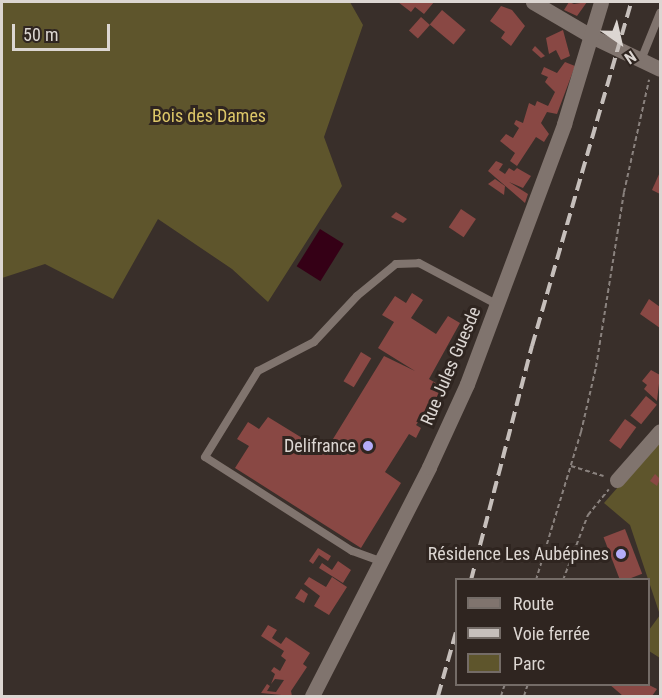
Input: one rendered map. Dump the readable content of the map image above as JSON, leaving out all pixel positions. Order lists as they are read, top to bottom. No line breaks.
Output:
{"streets":{"street":["Rue Jules Guesde"]},"parks":["Bois des Dames"],"places":["Delifrance","Résidence Les Aubépines"],"legend":["Route","Voie ferrée","Parc"],"scale_bar":"50 m","north":"bottom right"}
